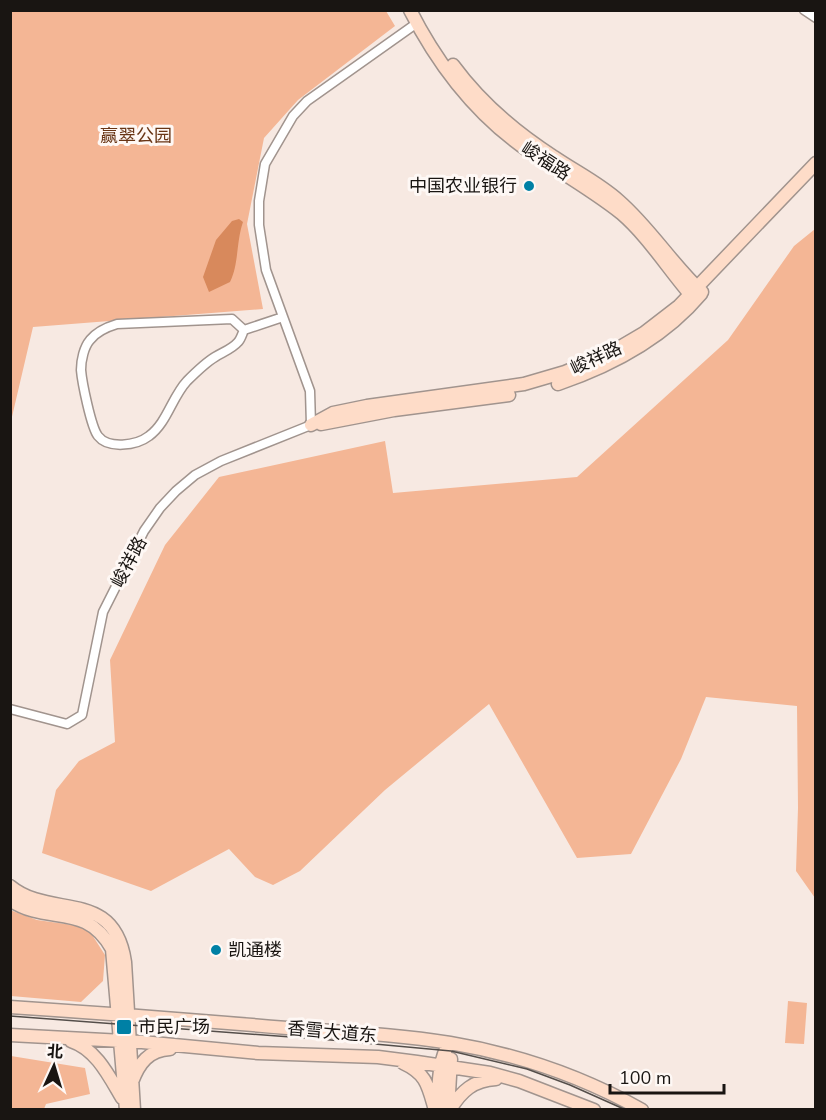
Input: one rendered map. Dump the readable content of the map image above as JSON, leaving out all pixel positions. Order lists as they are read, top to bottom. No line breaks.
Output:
{"streets":{"street":["峻福路","峻祥路","香雪大道东"]},"crossings":[["峻福路","峻祥路"]],"parks":["赢翠公园"],"places":{"other":["中国农业银行","凯通楼"],"transit":["市民广场"]},"scale_bar":"100 m","north":"top"}
